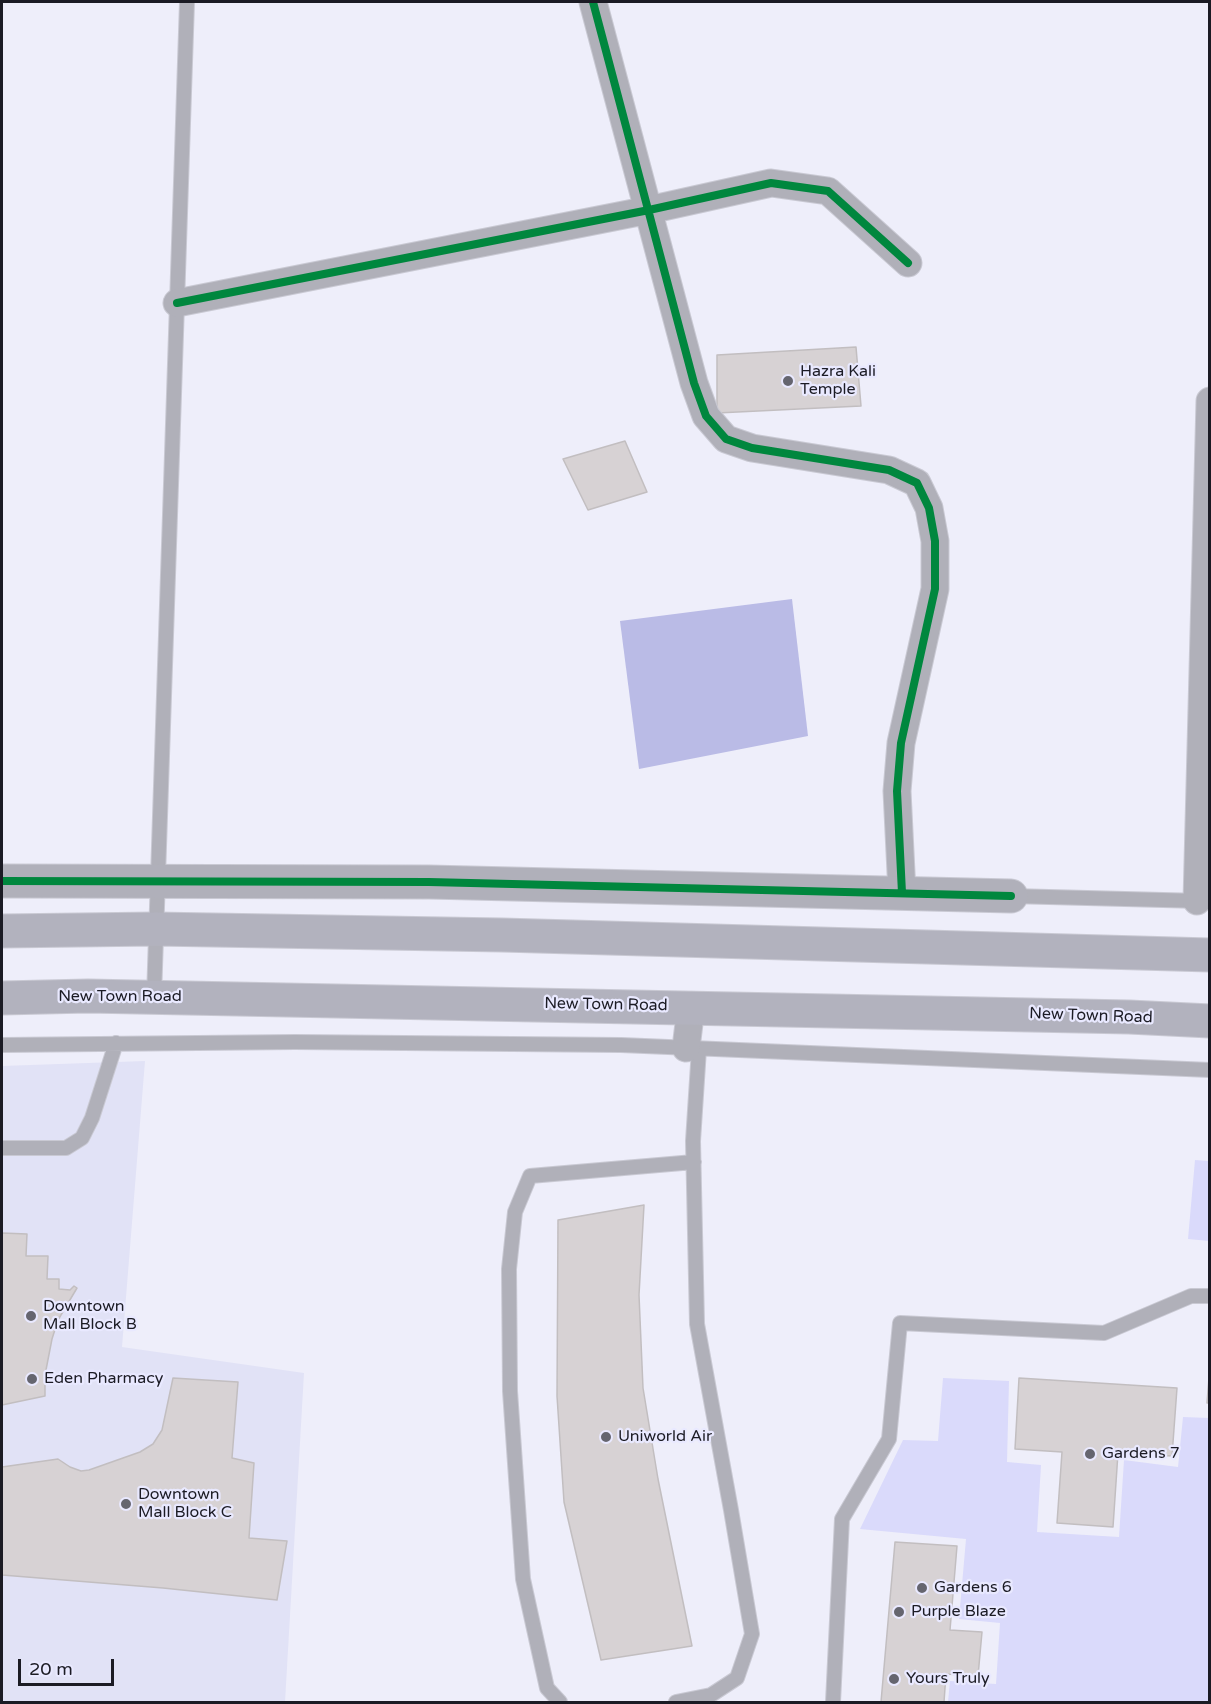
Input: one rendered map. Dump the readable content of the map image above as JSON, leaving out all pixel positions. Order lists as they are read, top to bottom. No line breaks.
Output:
{"streets":{"main road":["New Town Road"]},"places":["Hazra Kali Temple","Downtown Mall Block B","Eden Pharmacy","Uniworld Air","Gardens 7","Downtown Mall Block C","Gardens 6","Purple Blaze","Yours Truly"],"scale_bar":"20 m"}
